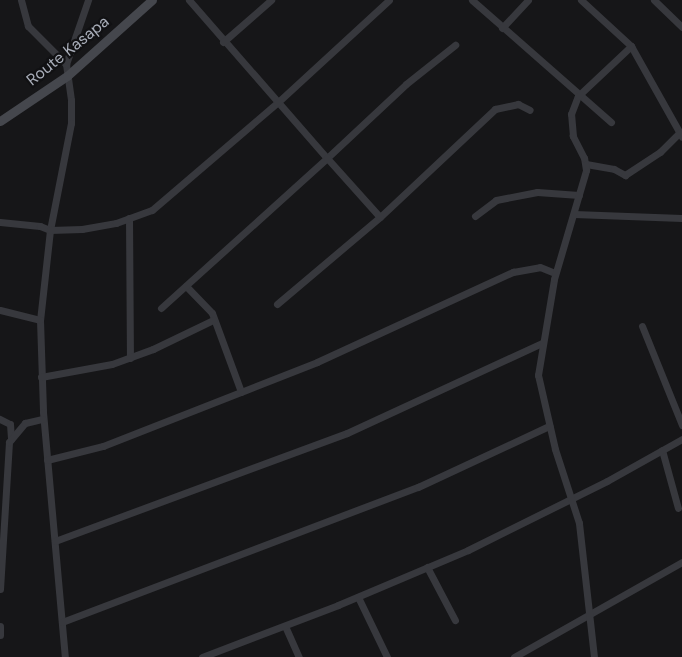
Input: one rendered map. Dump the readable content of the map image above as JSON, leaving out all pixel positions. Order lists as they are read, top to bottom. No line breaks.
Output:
{"streets":{"main road":["Route Kasapa"]}}
